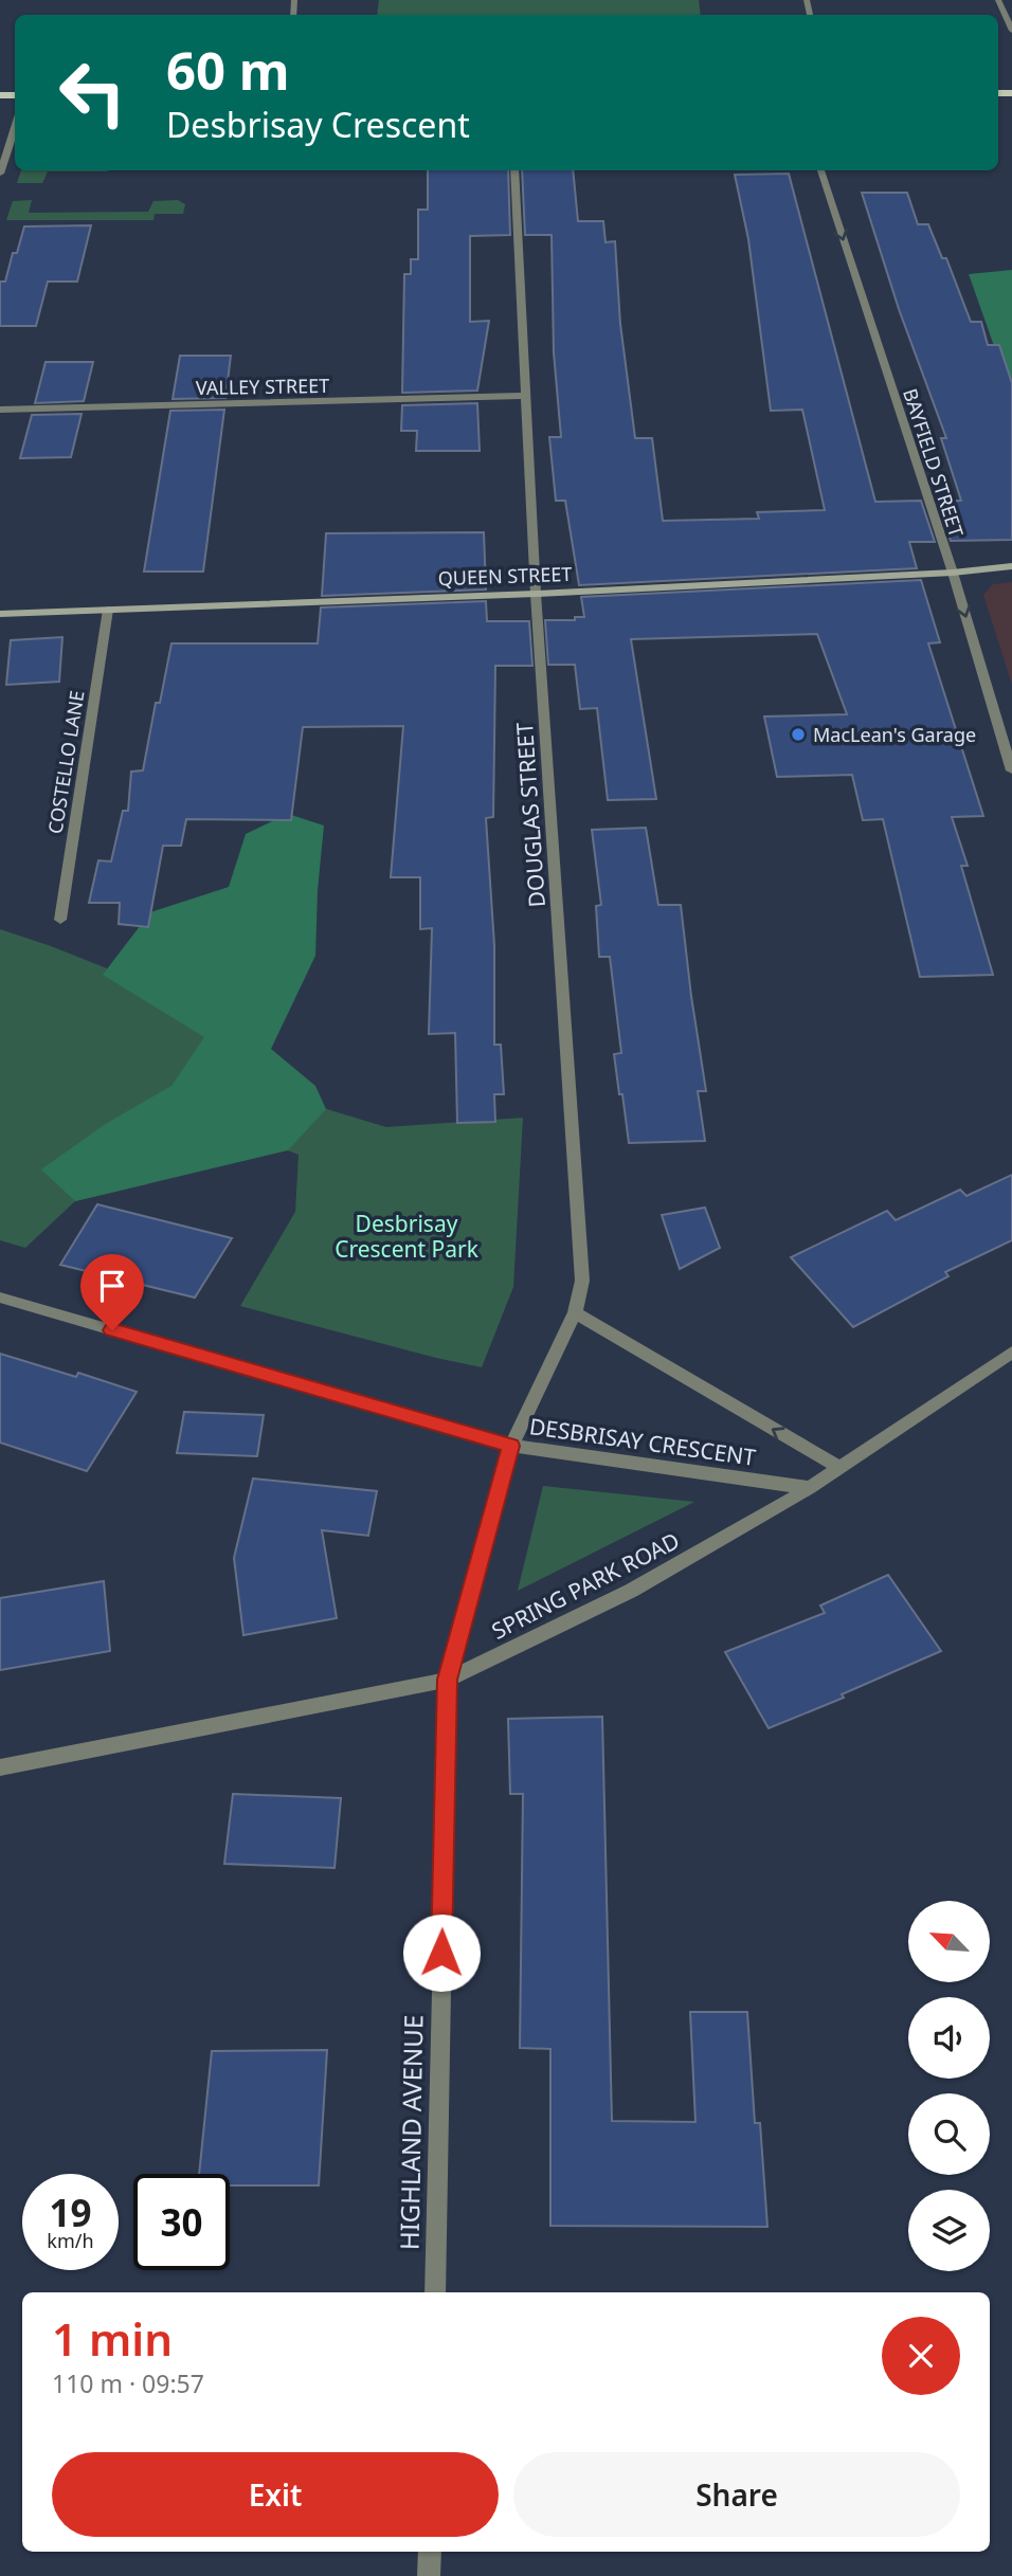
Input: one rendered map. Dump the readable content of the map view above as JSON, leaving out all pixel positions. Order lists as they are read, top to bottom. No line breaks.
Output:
{"streets":{"street":["VALLEY STREET","BAYFIELD STREET","QUEEN STREET","COSTELLO LANE","DOUGLAS STREET","DESBRISAY CRESCENT","SPRING PARK ROAD","HIGHLAND AVENUE"]},"crossings":[["VALLEY STREET","DOUGLAS STREET"],["BAYFIELD STREET","QUEEN STREET"],["QUEEN STREET","COSTELLO LANE"],["QUEEN STREET","DOUGLAS STREET"],["DOUGLAS STREET","DESBRISAY CRESCENT"],["DOUGLAS STREET","HIGHLAND AVENUE"],["DESBRISAY CRESCENT","SPRING PARK ROAD"],["DESBRISAY CRESCENT","HIGHLAND AVENUE"],["SPRING PARK ROAD","HIGHLAND AVENUE"]],"one_way":["BAYFIELD STREET"],"parks":["Desbrisay Crescent Park"],"places":["MacLean's Garage"],"north":"top left","page":{"turn":["60 m","Desbrisay Crescent"],"speed":"19 km/h","limit":"30","heading":["1 min","110 m · 09:57"],"buttons":["Exit","Share"]}}
